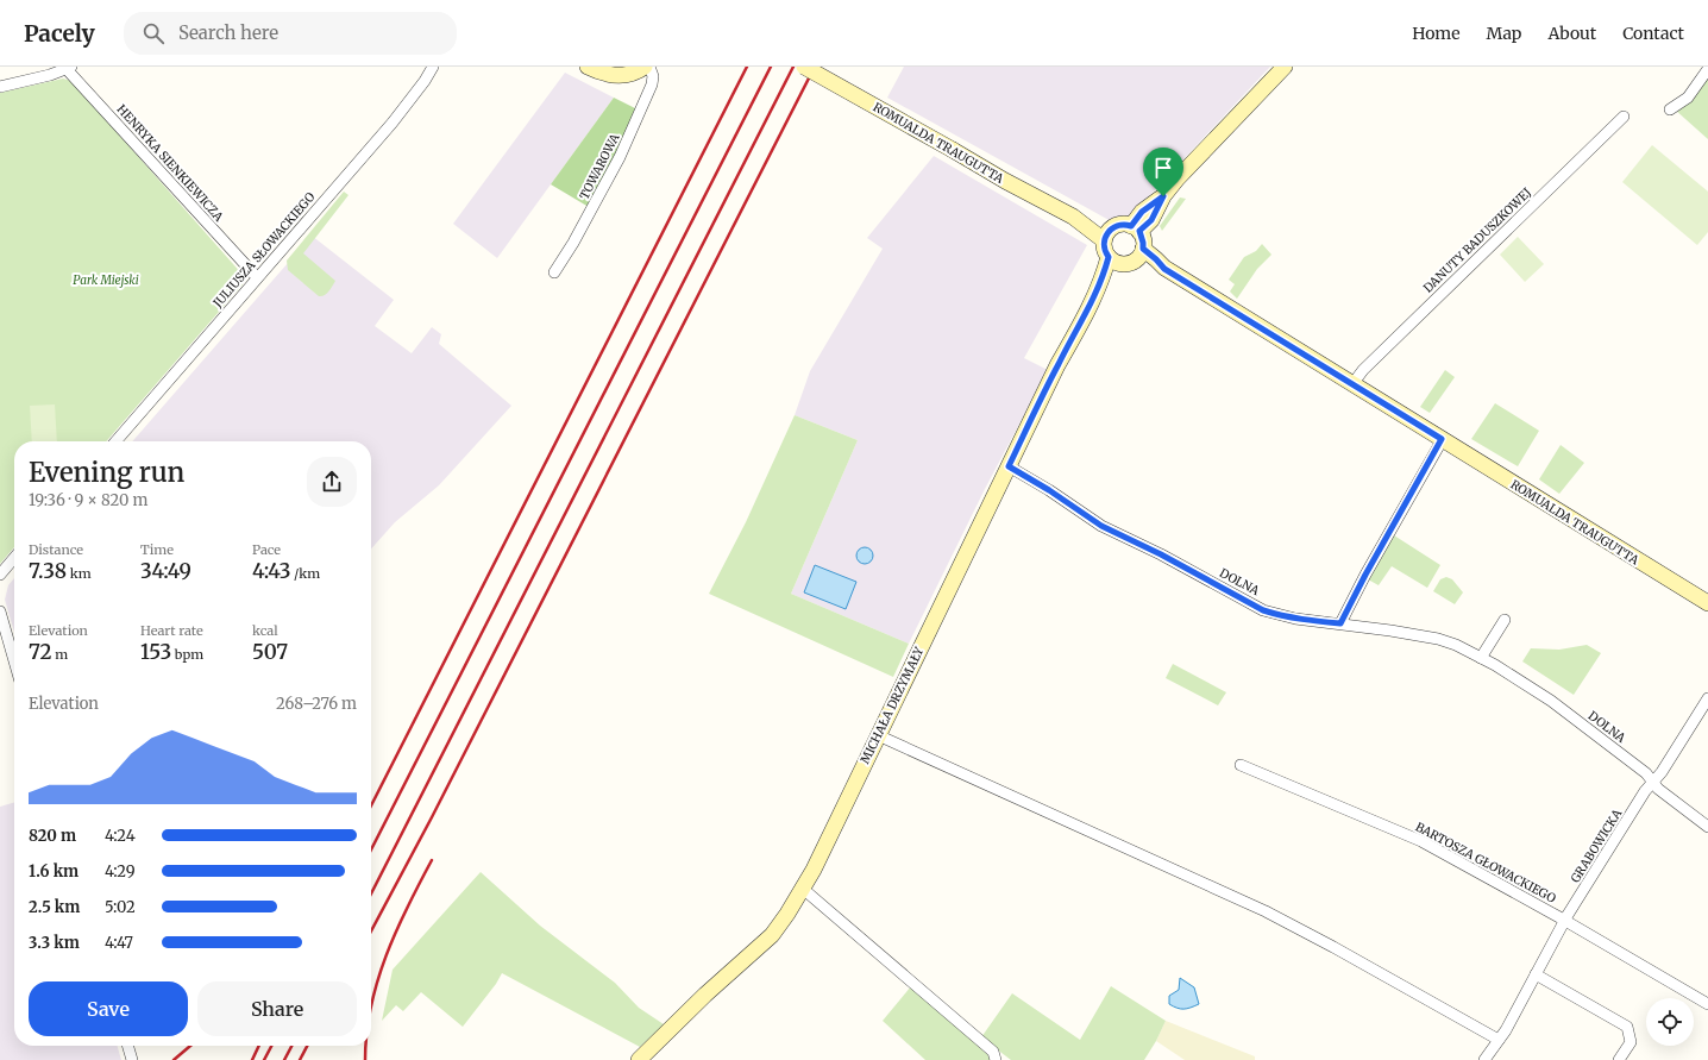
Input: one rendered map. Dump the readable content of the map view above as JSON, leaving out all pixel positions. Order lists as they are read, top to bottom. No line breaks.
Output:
{"streets":{"street":["ROMUALDA TRAUGUTTA","HENRYKA SIENKIEWICZA","TOWAROWA","DANUTY BADUSZKOWEJ","JULIUSZA SŁOWACKIEGO","DOLNA","MICHAŁA DRZYMAŁY","GRABOWICKA","BARTOSZA GŁOWACKIEGO"]},"crossings":[["ROMUALDA TRAUGUTTA","DANUTY BADUSZKOWEJ"],["ROMUALDA TRAUGUTTA","MICHAŁA DRZYMAŁY"],["HENRYKA SIENKIEWICZA","JULIUSZA SŁOWACKIEGO"],["DOLNA","MICHAŁA DRZYMAŁY"],["DOLNA","GRABOWICKA"],["GRABOWICKA","BARTOSZA GŁOWACKIEGO"]],"parks":["Park Miejski"],"page":{"header":"Pacely","search":"Search here","nav":["Home","Map","About","Contact"],"heading":["Evening run","19:36 · 9 × 820 m"],"stats":[["Distance","7.38 km"],["Time","34:49"],["Pace","4:43 /km"],["Elevation","72 m"],["Heart rate","153 bpm"],["kcal","507"]],"chart":["Elevation","268–276 m"],"list":[{"name":"820 m","note":"4:24"},{"name":"1.6 km","note":"4:29"},{"name":"2.5 km","note":"5:02"},{"name":"3.3 km","note":"4:47"}],"buttons":["Save","Share"]}}
